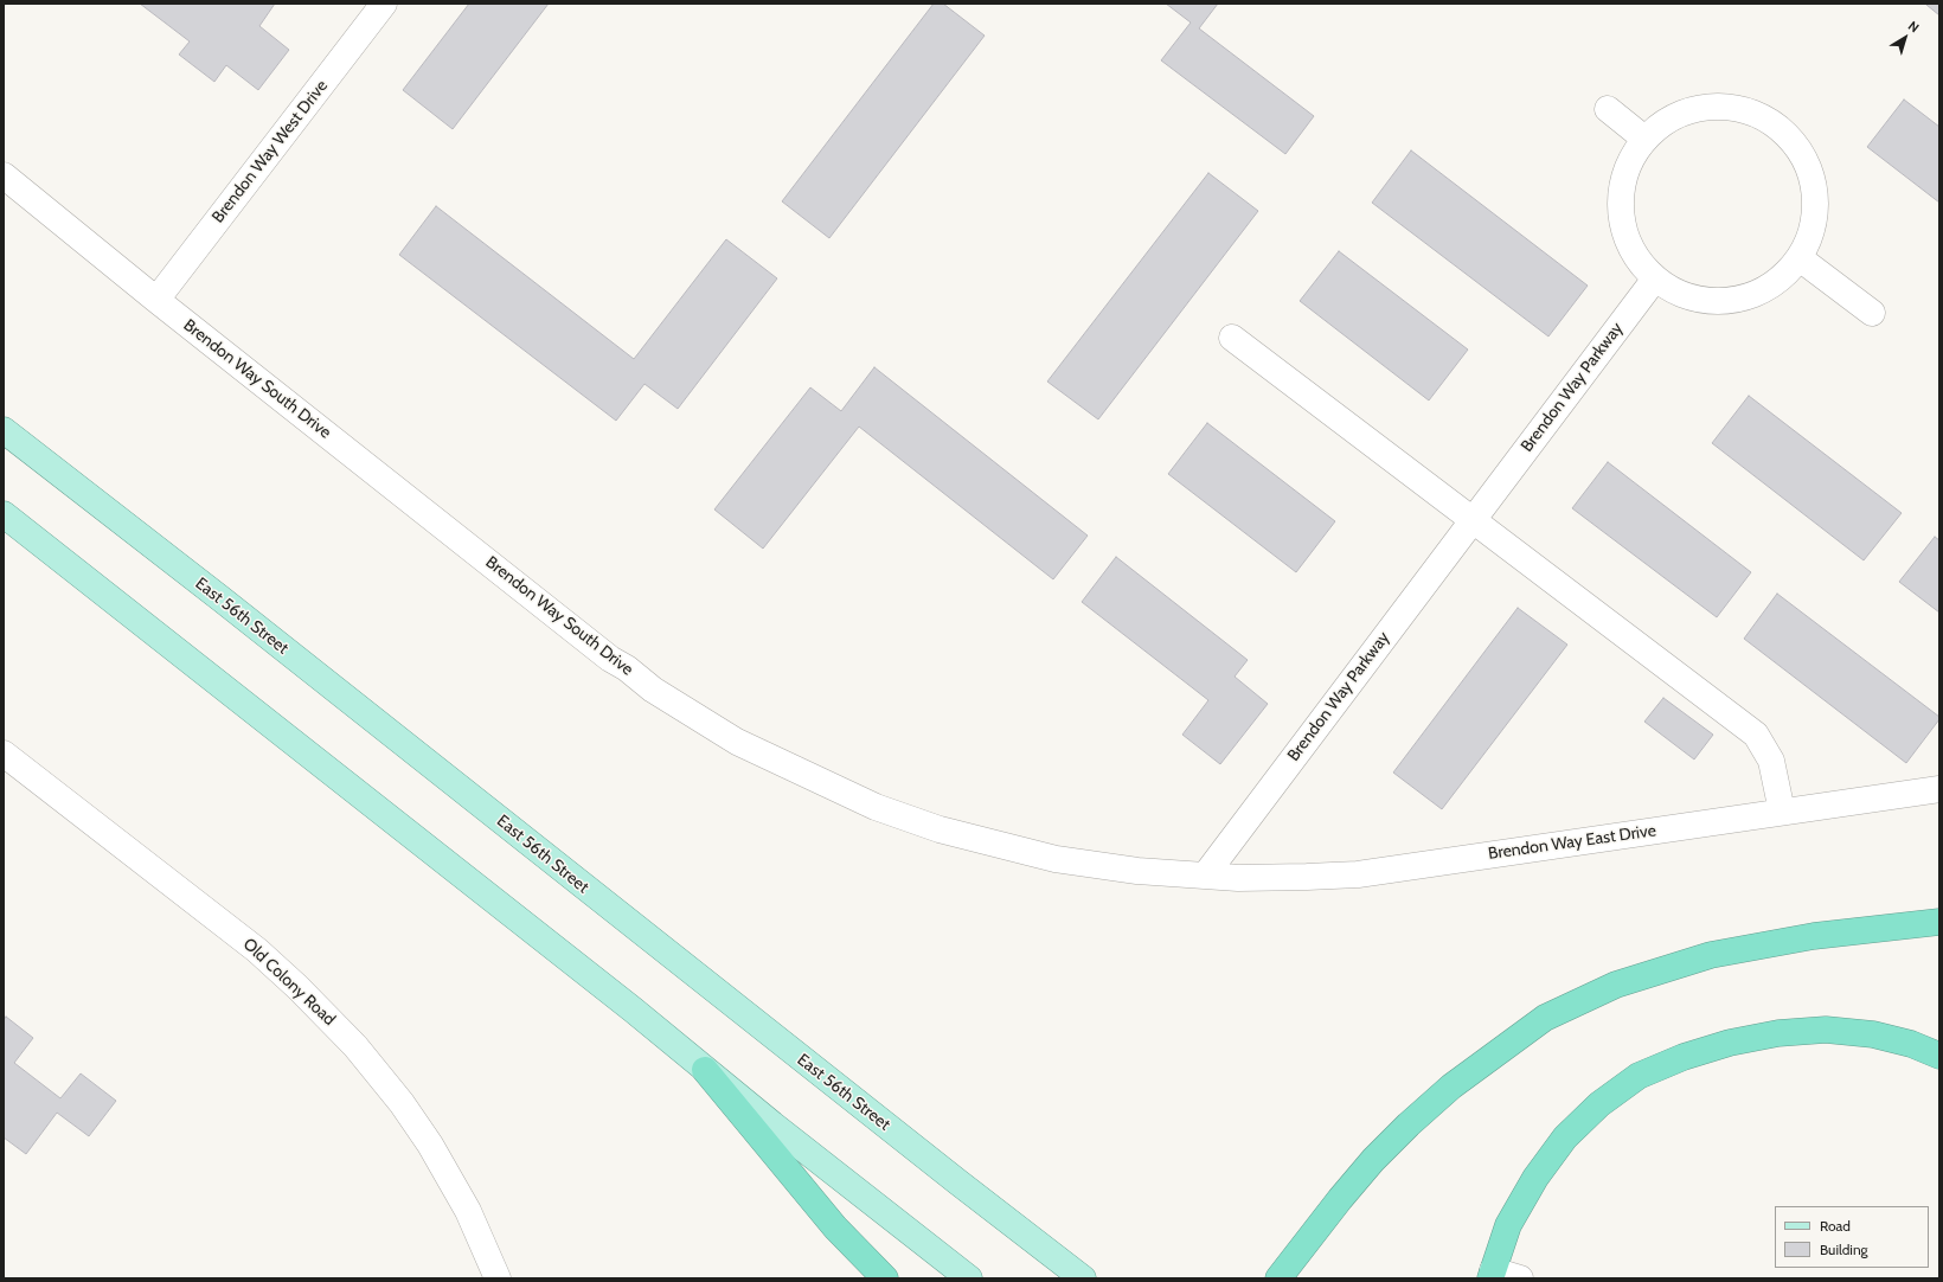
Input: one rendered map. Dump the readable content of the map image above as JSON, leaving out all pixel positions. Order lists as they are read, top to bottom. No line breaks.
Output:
{"streets":{"main road":["East 56th Street"],"street":["Brendon Way West Drive","Brendon Way South Drive","Brendon Way Parkway","Brendon Way East Drive","Old Colony Road"]},"crossings":[["Brendon Way West Drive","Brendon Way South Drive"],["Brendon Way South Drive","Brendon Way Parkway"],["Brendon Way South Drive","Brendon Way East Drive"],["Brendon Way Parkway","Brendon Way East Drive"]],"legend":["Road","Building"],"north":"top right"}
